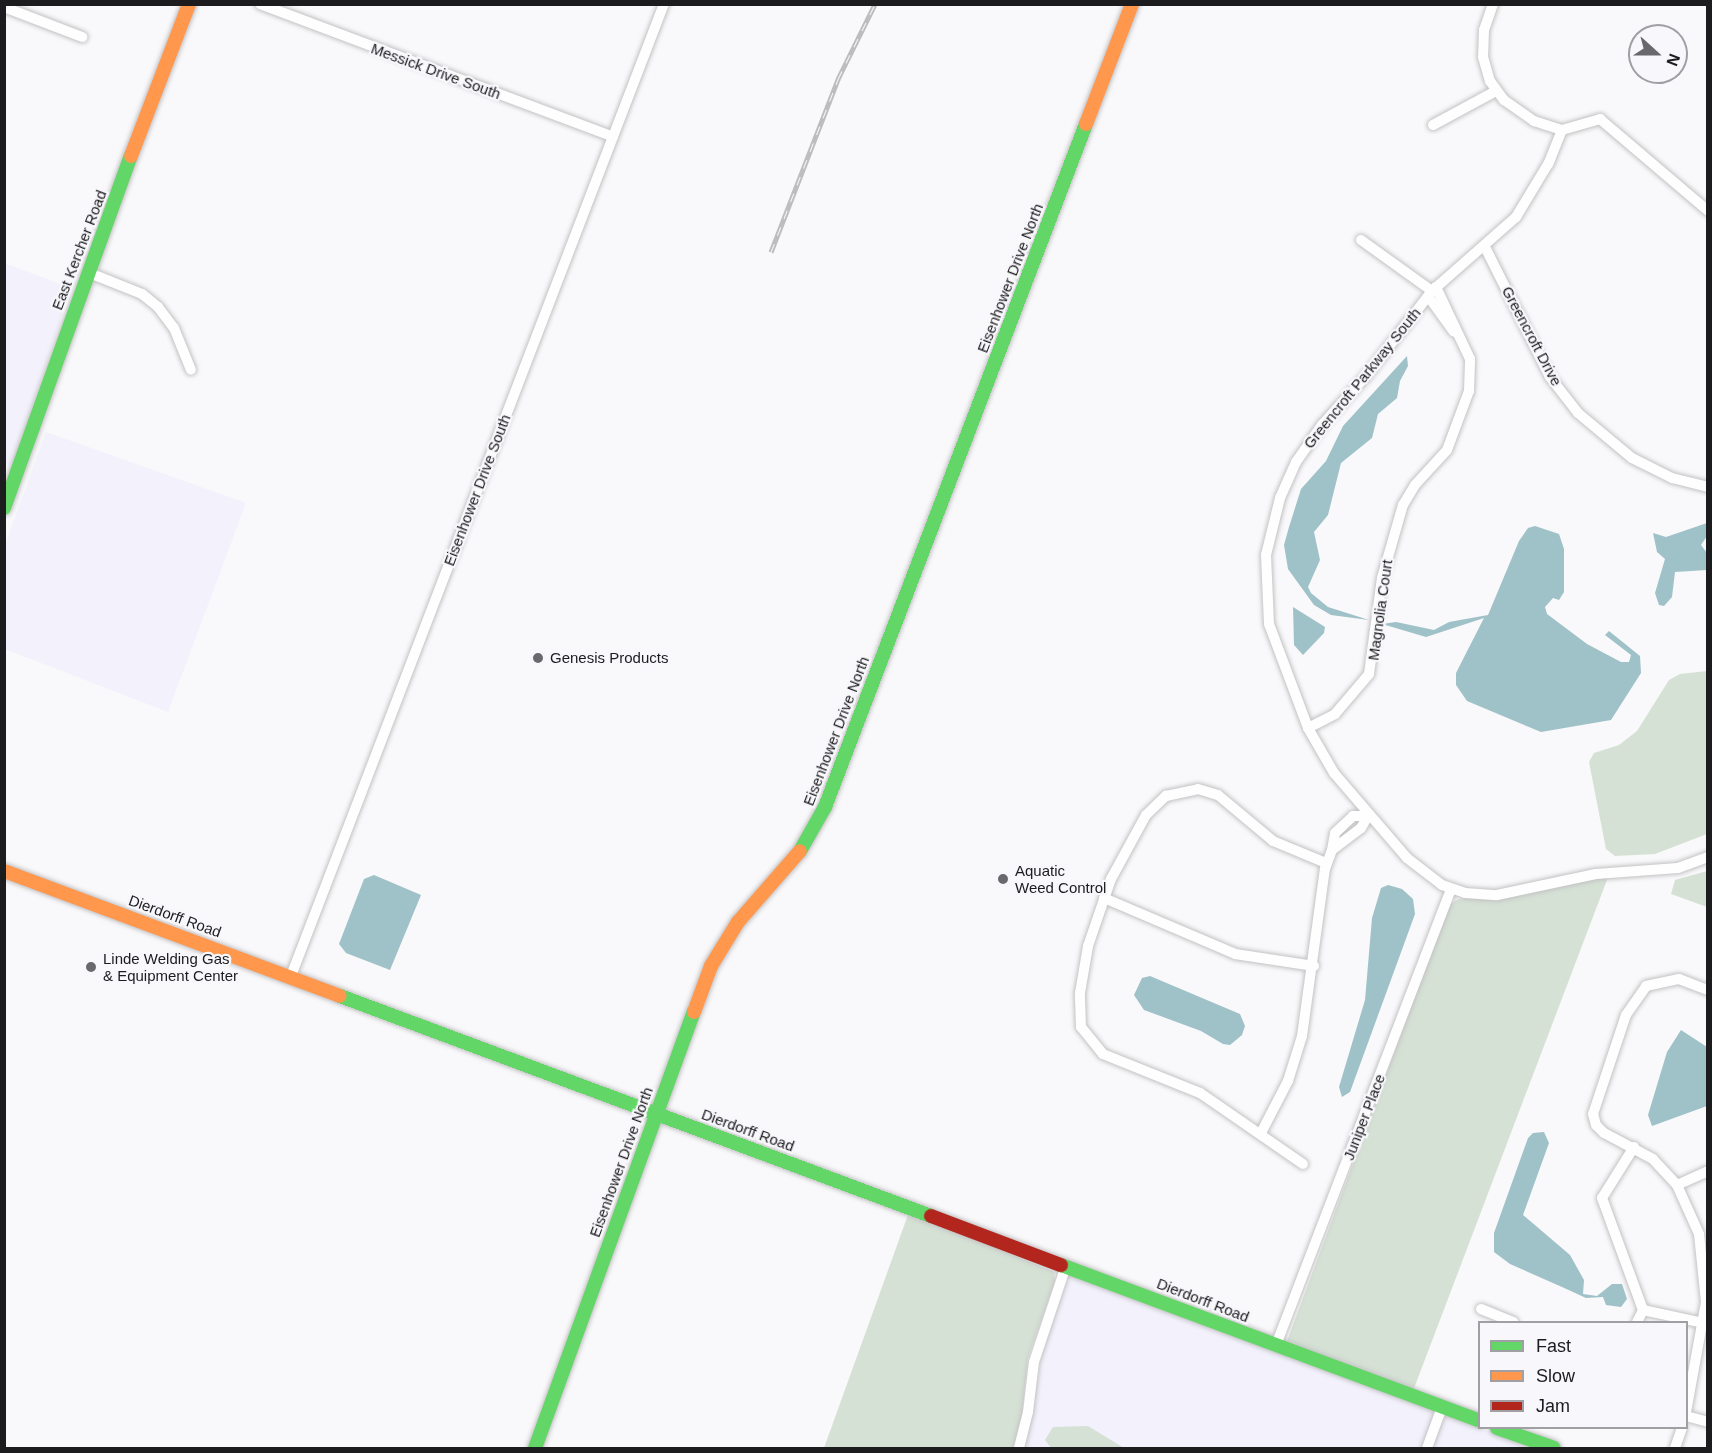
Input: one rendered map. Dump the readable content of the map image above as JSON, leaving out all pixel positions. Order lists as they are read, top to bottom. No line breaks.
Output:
{"streets":{"street":["Messick Drive South","East Kercher Road","Eisenhower Drive North","Greencroft Drive","Greencroft Parkway South","Eisenhower Drive South","Magnolia Court","Dierdorff Road","Juniper Place"]},"crossings":[["Messick Drive South","Eisenhower Drive South"],["Eisenhower Drive North","Dierdorff Road"],["Greencroft Drive","Greencroft Parkway South"],["Greencroft Parkway South","Magnolia Court"],["Greencroft Parkway South","Juniper Place"],["Eisenhower Drive South","Dierdorff Road"],["Dierdorff Road","Juniper Place"]],"places":["Genesis Products","Aquatic Weed Control","Linde Welding Gas & Equipment Center"],"legend":["Fast","Slow","Jam"],"north":"right"}
